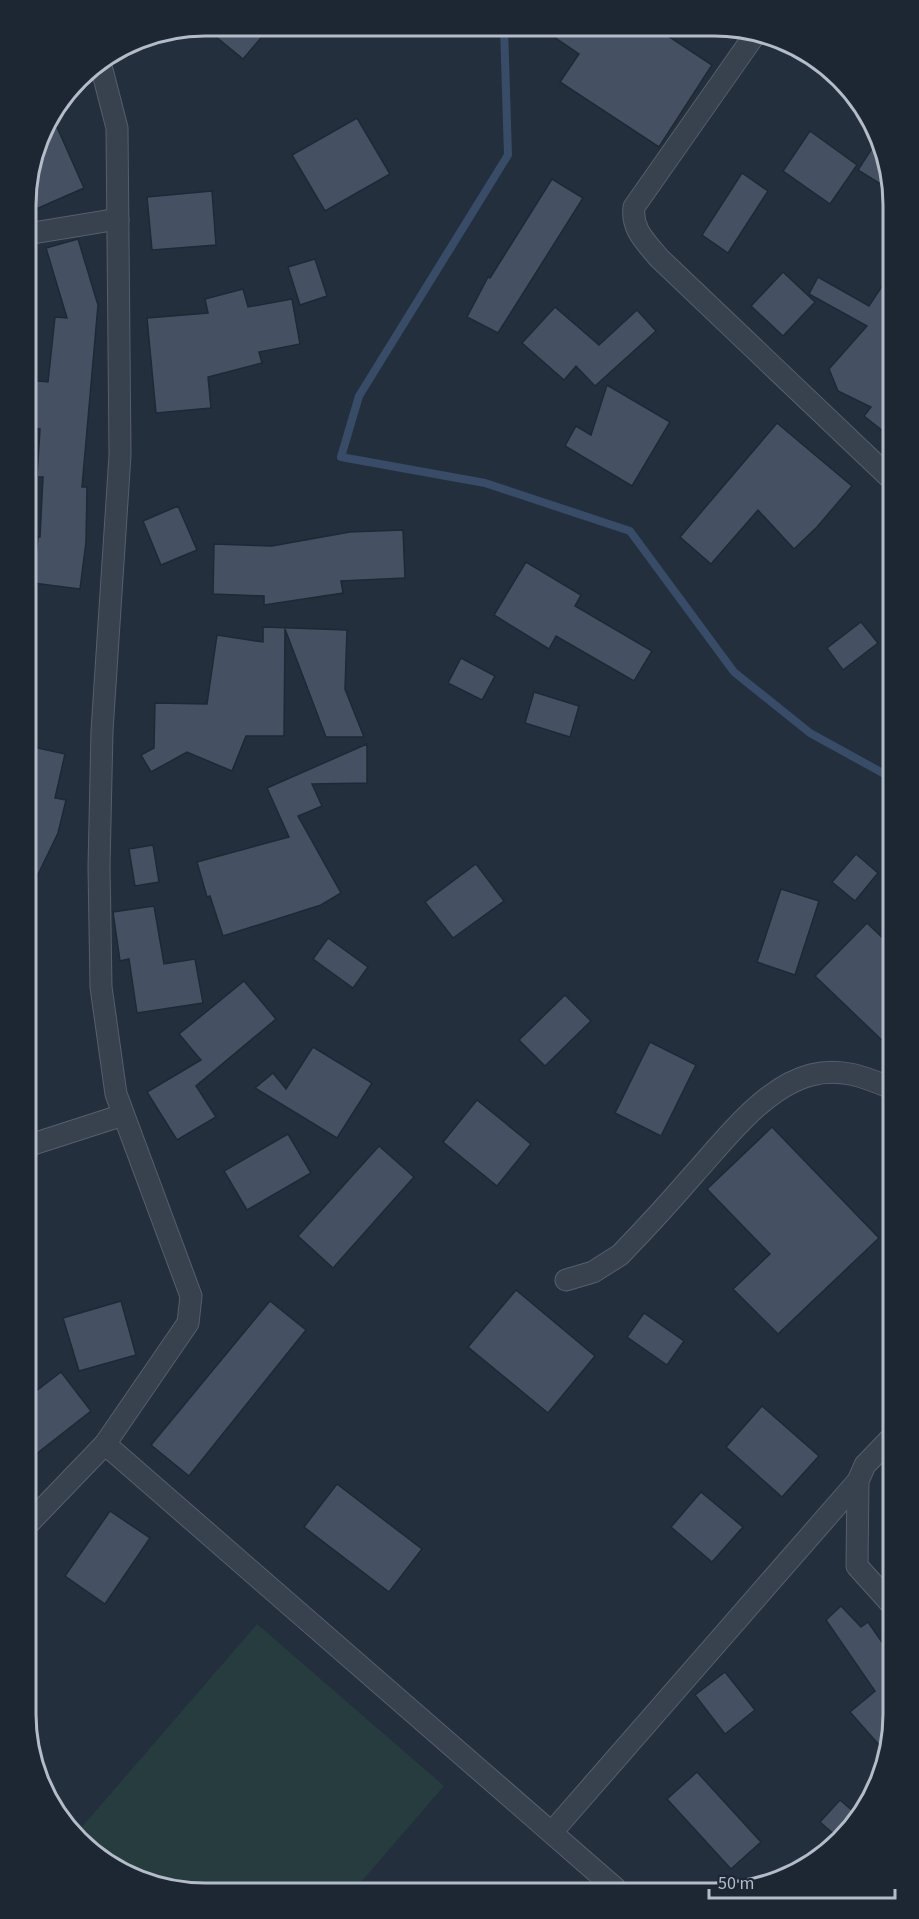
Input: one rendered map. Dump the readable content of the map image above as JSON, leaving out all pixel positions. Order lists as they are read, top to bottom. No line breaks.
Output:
{"scale_bar":"50 m"}
